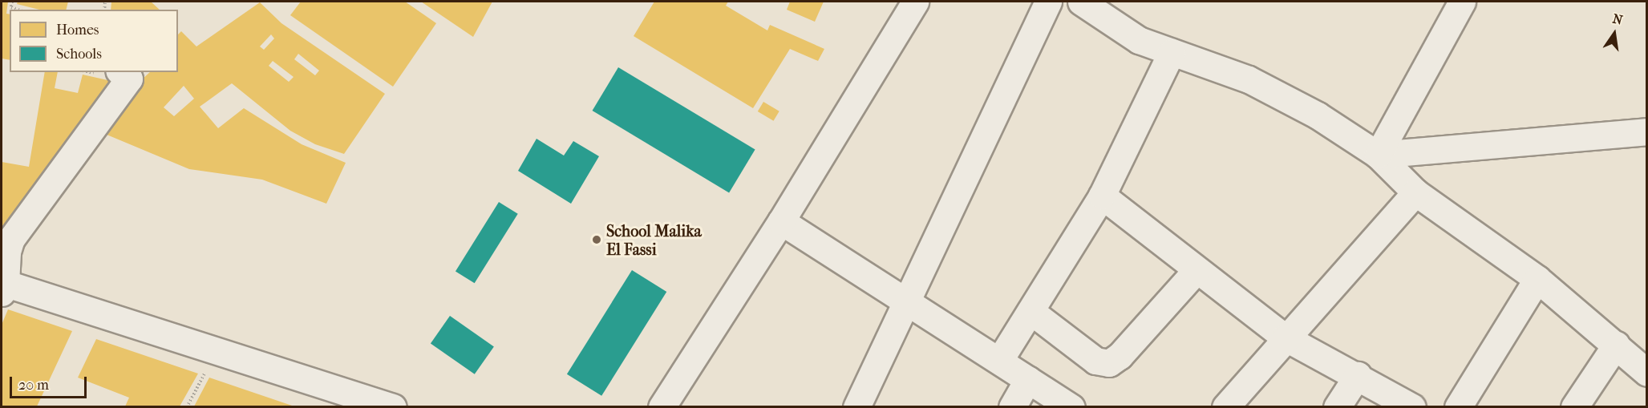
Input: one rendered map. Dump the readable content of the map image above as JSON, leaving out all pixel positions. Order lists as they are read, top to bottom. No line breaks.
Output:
{"places":["School Malika El Fassi"],"legend":["Homes","Schools"],"scale_bar":"20 m","north":"top"}
